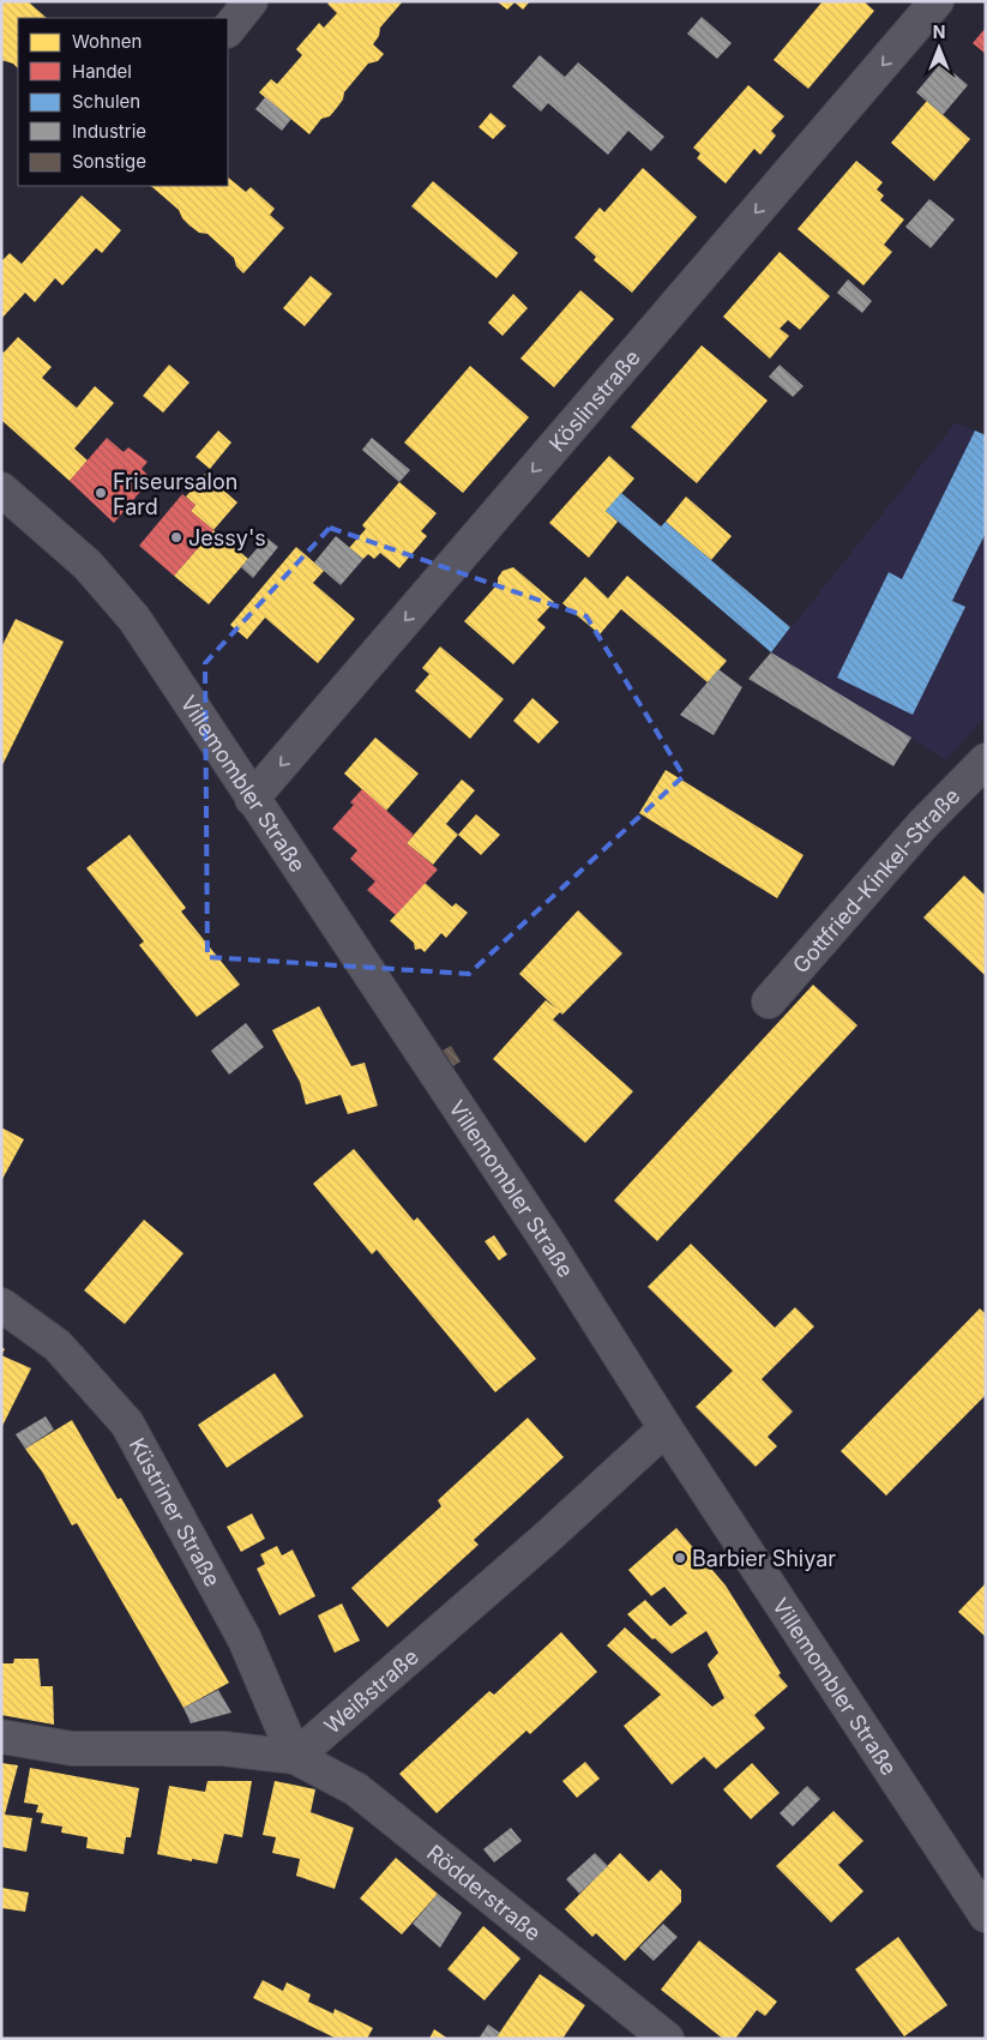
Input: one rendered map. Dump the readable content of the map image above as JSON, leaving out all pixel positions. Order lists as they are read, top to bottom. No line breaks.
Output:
{"streets":{"street":["Köslinstraße","Villemombler Straße","Gottfried-Kinkel-Straße","Küstriner Straße","Weißstraße","Rödderstraße"]},"crossings":[["Köslinstraße","Villemombler Straße"],["Villemombler Straße","Weißstraße"],["Küstriner Straße","Weißstraße"],["Küstriner Straße","Rödderstraße"],["Weißstraße","Rödderstraße"]],"one_way":["Köslinstraße"],"places":["Friseursalon Fard","Jessy's","Barbier Shiyar"],"legend":["Wohnen","Handel","Schulen","Industrie","Sonstige"],"north":"top"}
